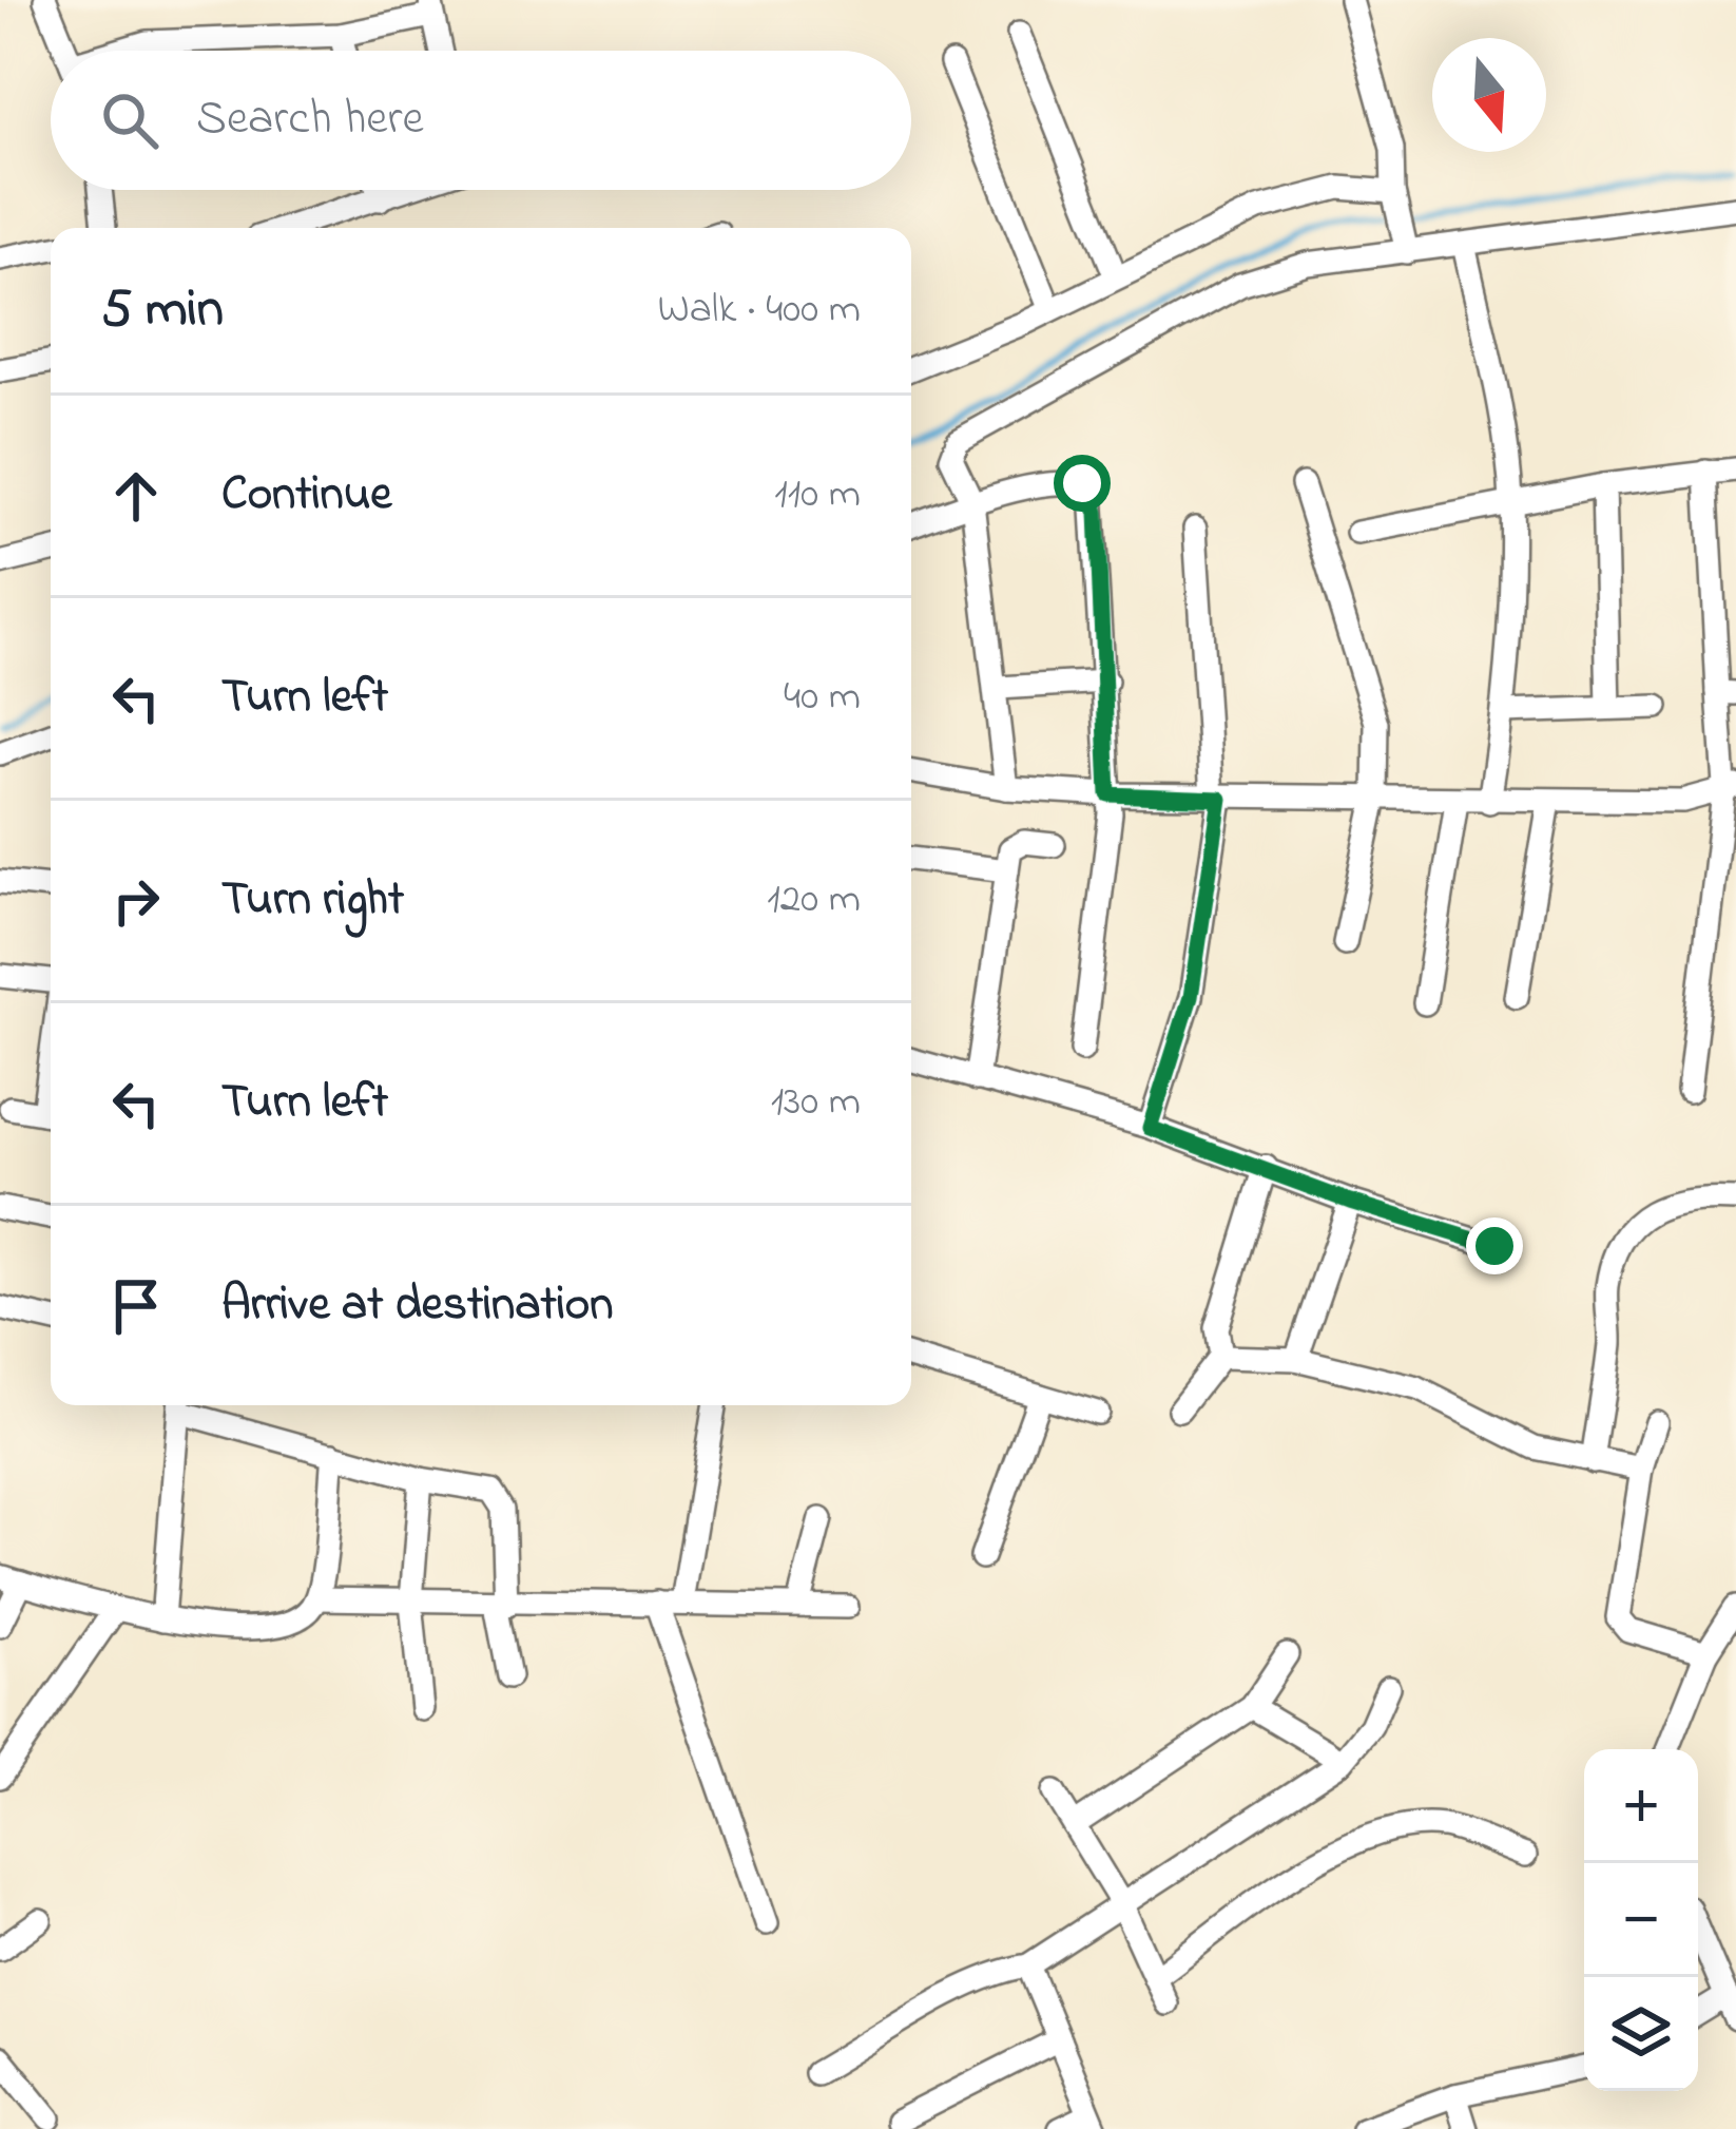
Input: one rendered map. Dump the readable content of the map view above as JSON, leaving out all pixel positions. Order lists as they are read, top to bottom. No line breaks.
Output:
{"north":"bottom","page":{"search":"Search here","heading":["5 min","Walk · 400 m"],"list":[["Continue","110 m"],["Turn left","40 m"],["Turn right","120 m"],["Turn left","130 m"],"Arrive at destination"],"map_buttons":["+","−"]}}
